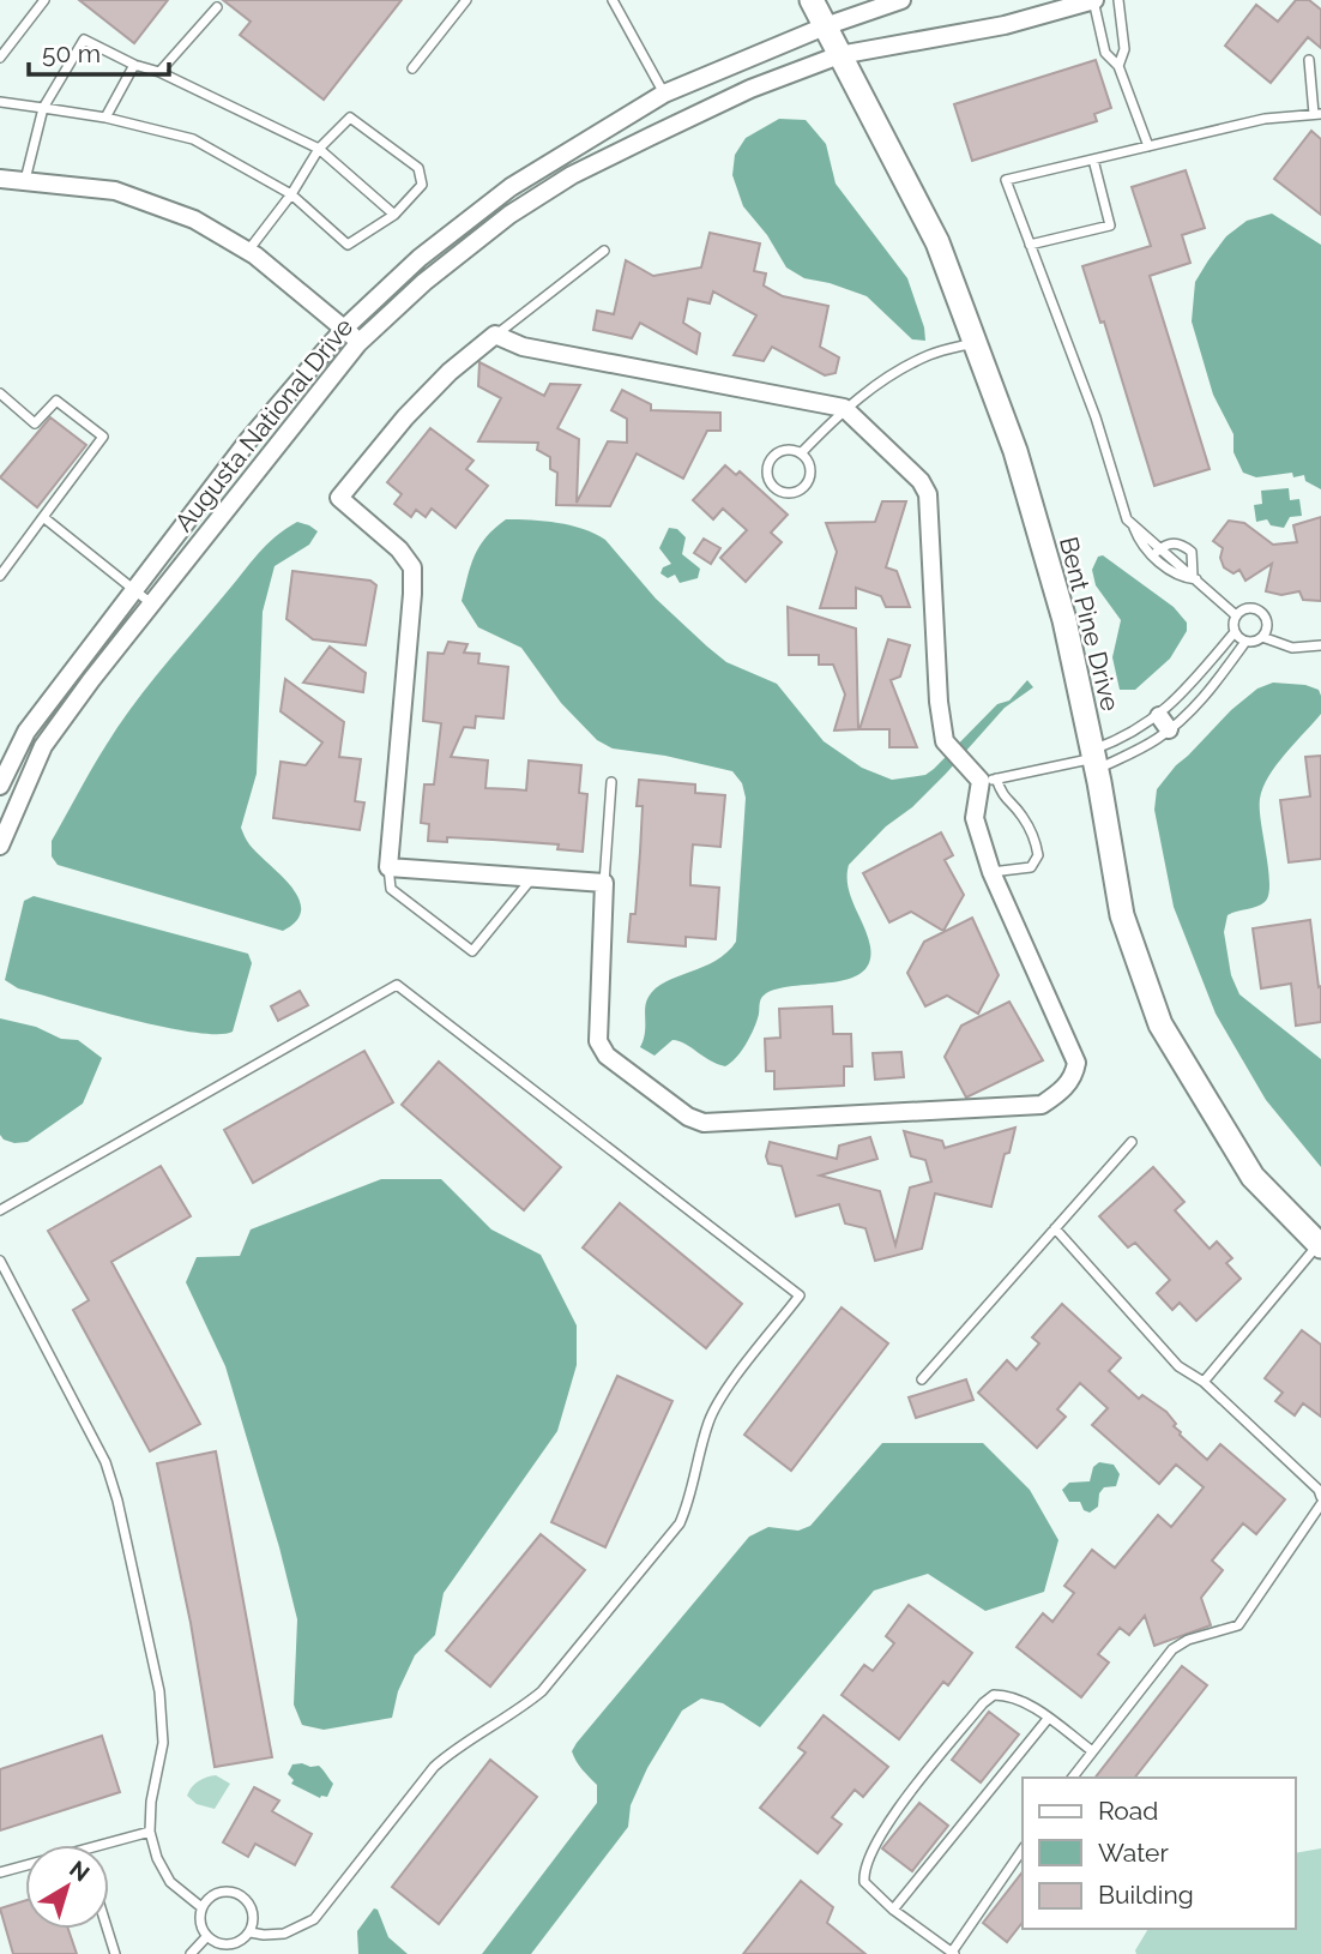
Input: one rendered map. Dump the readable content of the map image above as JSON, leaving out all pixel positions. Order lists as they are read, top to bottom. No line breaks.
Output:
{"streets":{"street":["Augusta National Drive","Bent Pine Drive"]},"crossings":[["Augusta National Drive","Bent Pine Drive"]],"legend":["Road","Water","Building"],"scale_bar":"50 m","north":"top right"}
